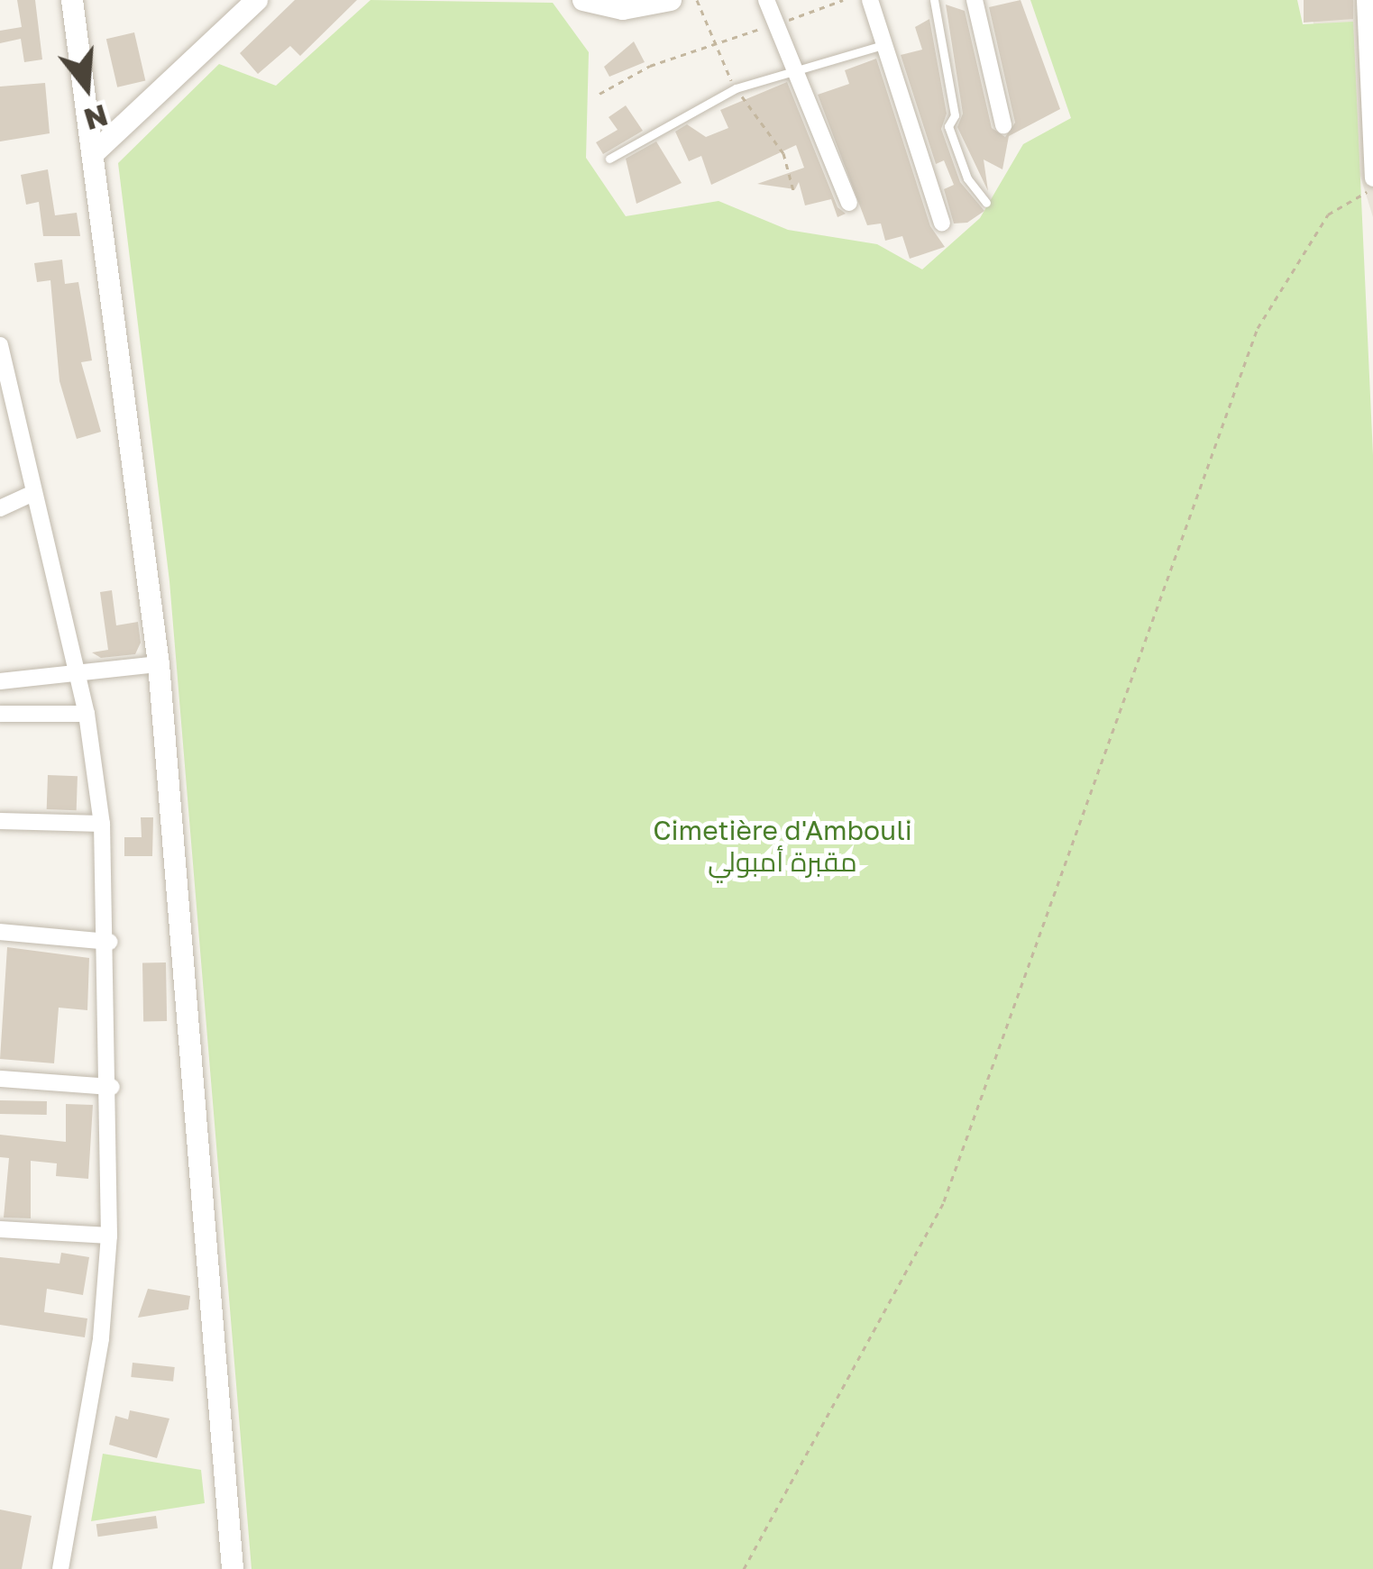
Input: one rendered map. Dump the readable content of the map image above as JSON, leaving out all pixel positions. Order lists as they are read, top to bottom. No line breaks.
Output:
{"parks":["Cimetière d'Ambouli مقبرة أمبولي"],"north":"bottom"}
